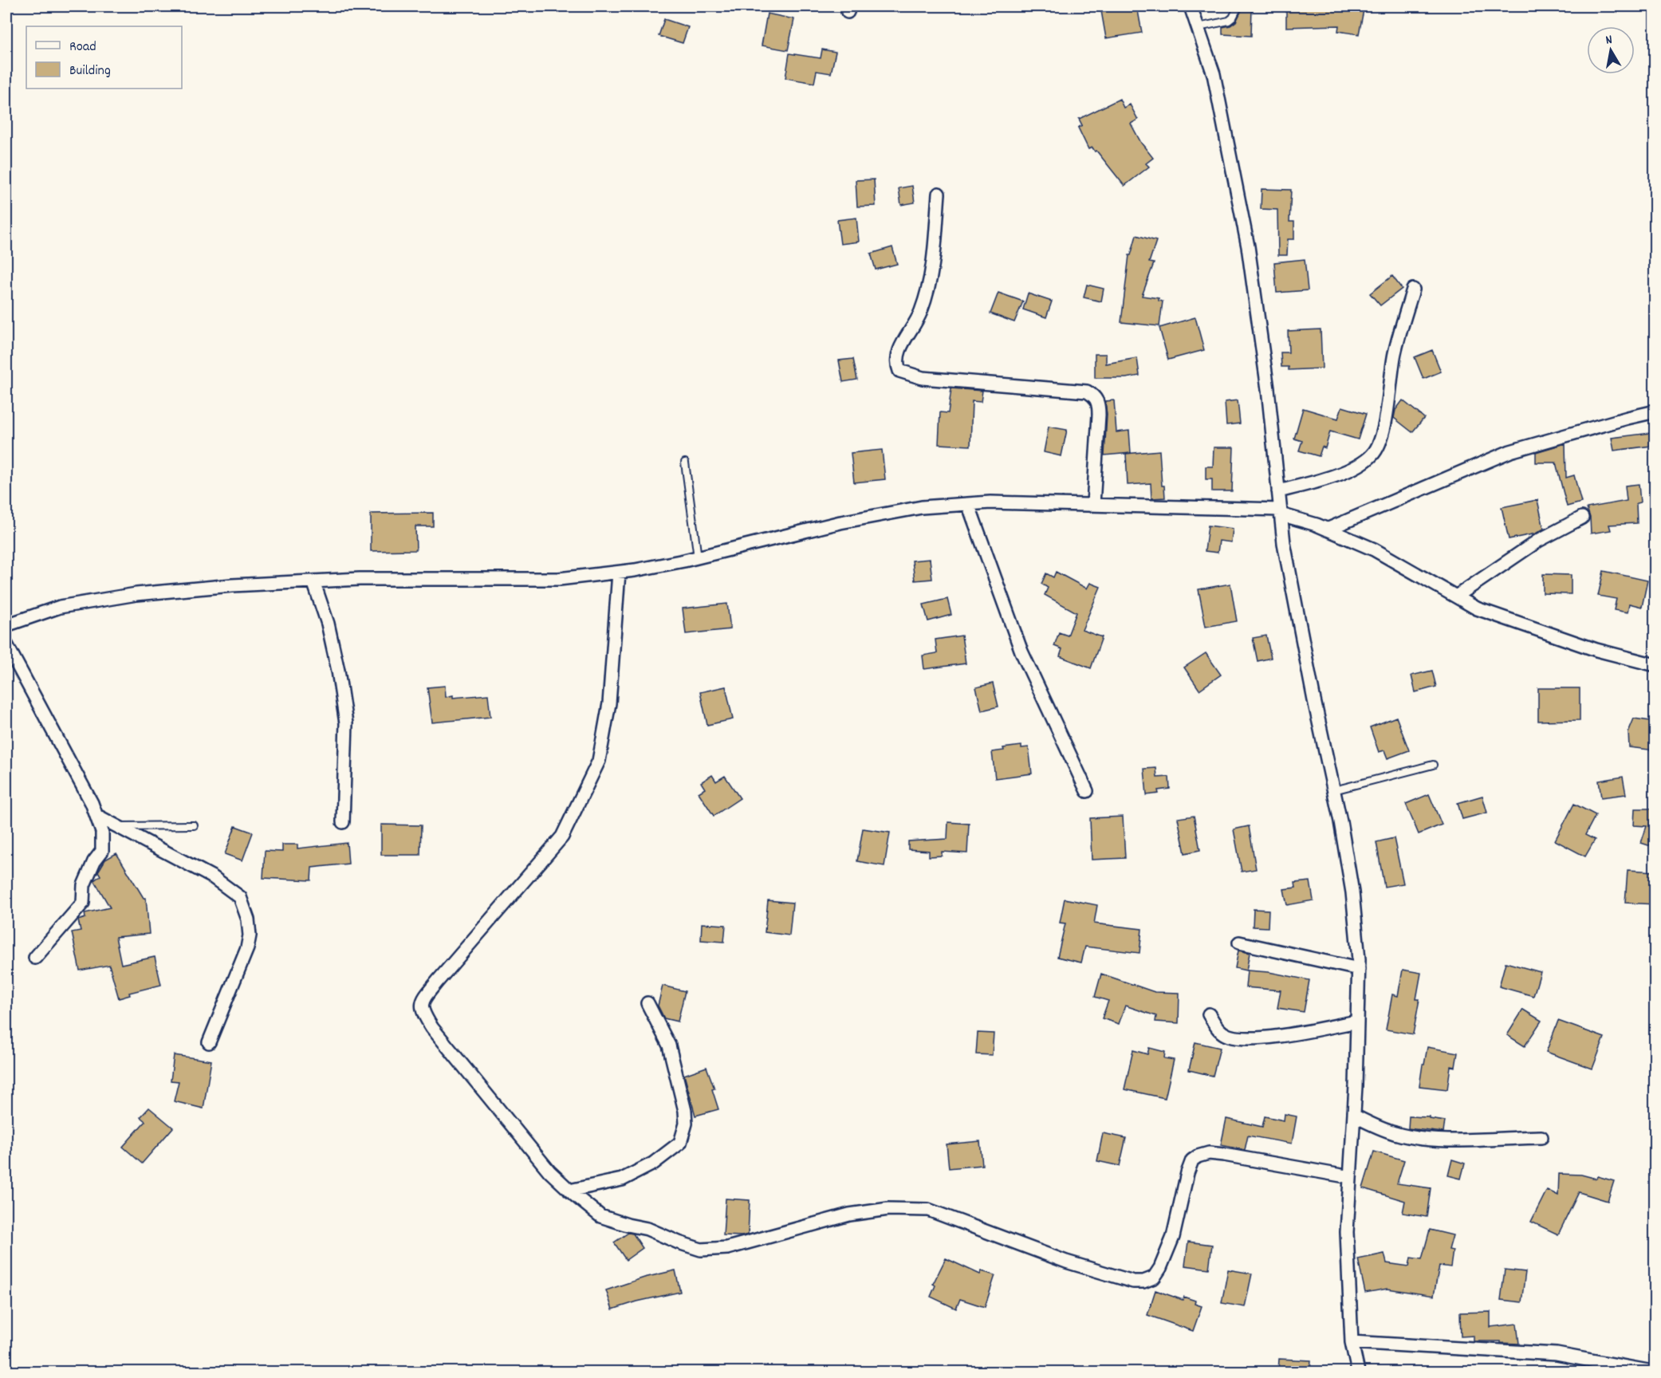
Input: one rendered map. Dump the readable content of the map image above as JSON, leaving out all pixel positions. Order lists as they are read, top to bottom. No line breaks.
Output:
{"legend":["Road","Building"],"north":"top"}
